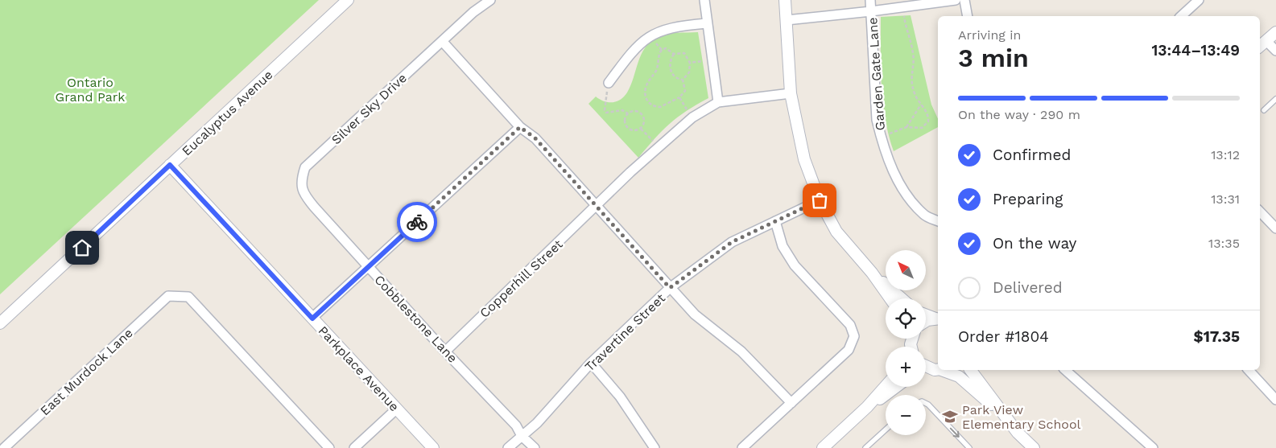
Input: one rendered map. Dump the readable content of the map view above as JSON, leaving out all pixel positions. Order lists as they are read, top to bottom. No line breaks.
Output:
{"streets":{"street":["Garden Gate Lane","Silver Sky Drive","Eucalyptus Avenue","Copperhill Street","Cobblestone Lane","Travertine Street","Parkplace Avenue","East Murdock Lane"]},"crossings":[["Silver Sky Drive","Cobblestone Lane"],["Eucalyptus Avenue","Parkplace Avenue"],["Copperhill Street","Cobblestone Lane"],["Cobblestone Lane","Travertine Street"]],"parks":["Ontario Grand Park"],"places":{"school or university":["Park View Elementary School"]},"north":"top left","page":{"heading":["3 min","Arriving in","13:44–13:49"],"panel":["Order #1804","$17.35"],"bar":"On the way · 290 m","list":[["Confirmed","13:12"],["Preparing","13:31"],["On the way","13:35"],"Delivered"],"map_buttons":["+","−"]}}
